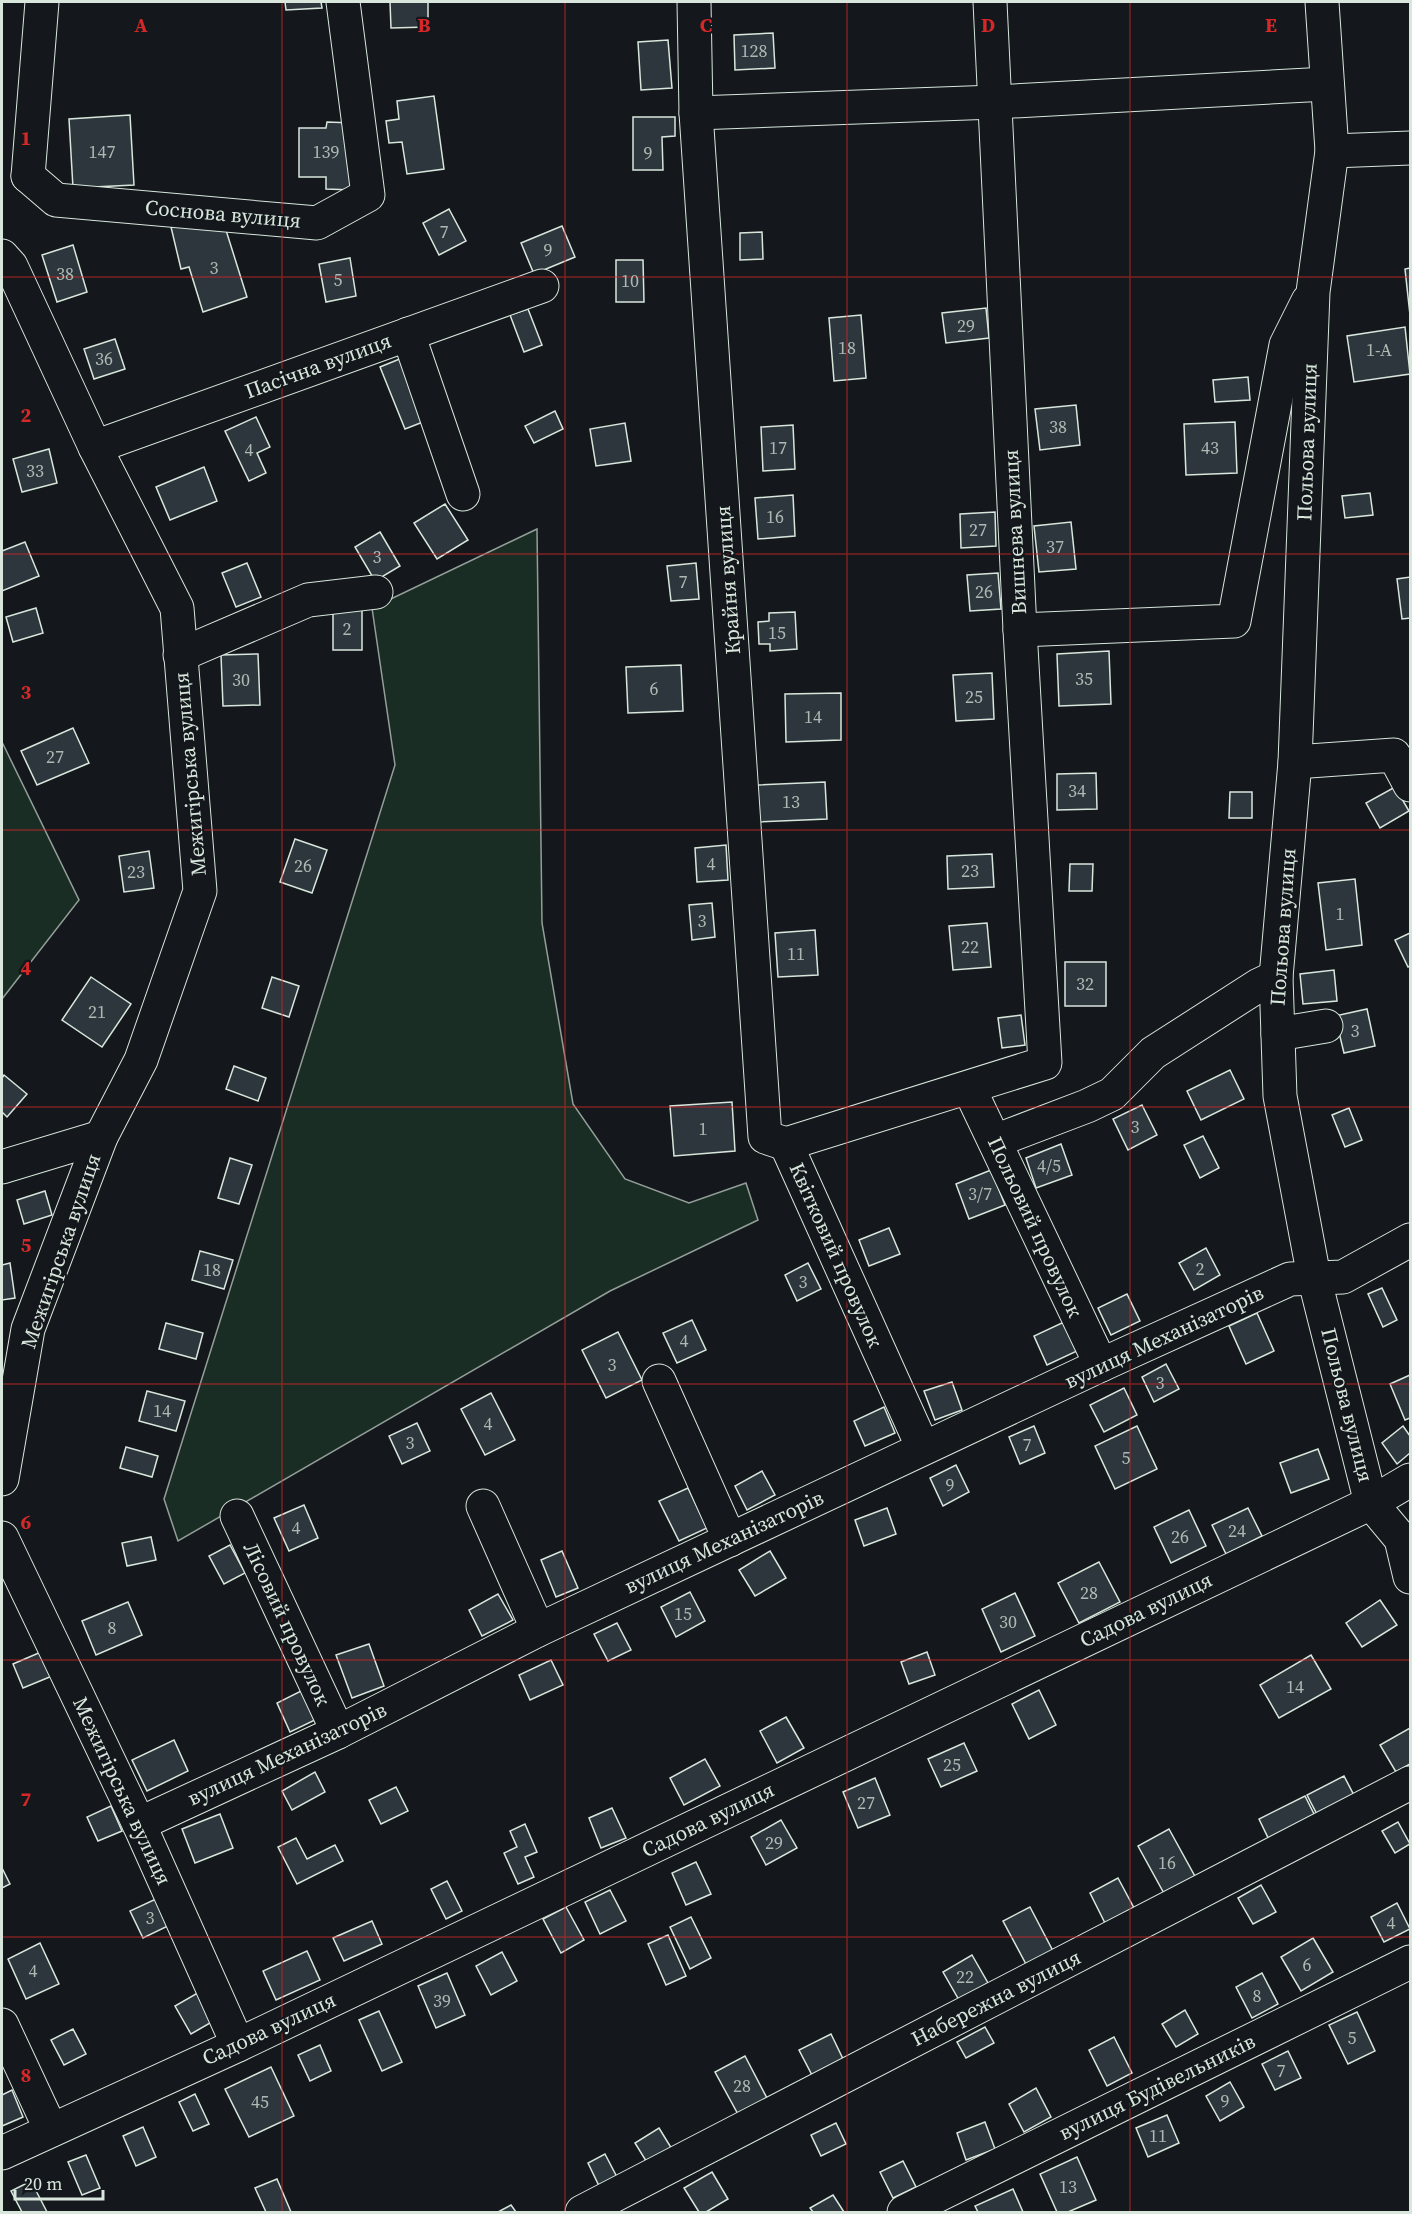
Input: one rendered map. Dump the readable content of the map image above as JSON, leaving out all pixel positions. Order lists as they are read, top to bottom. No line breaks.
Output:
{"streets":{"street":["Соснова вулиця","Пасічна вулиця","Польова вулиця","Вишнева вулиця","Крайня вулиця","Межигірська вулиця","Польовий провулок","Квітковий провулок","вулиця Механізаторів","Садова вулиця","Лісовий провулок","Набережна вулиця","вулиця Будівельників"]},"crossings":[["Пасічна вулиця","Межигірська вулиця"],["Польова вулиця","Вишнева вулиця"],["Польова вулиця","вулиця Механізаторів"],["Польова вулиця","Садова вулиця"],["Вишнева вулиця","Квітковий провулок"],["Крайня вулиця","Квітковий провулок"],["Межигірська вулиця","вулиця Механізаторів"],["Межигірська вулиця","Садова вулиця"],["Польовий провулок","Квітковий провулок"],["Польовий провулок","вулиця Механізаторів"],["Квітковий провулок","вулиця Механізаторів"],["вулиця Механізаторів","Лісовий провулок"]],"house_numbers":["128","147","139","9","7","9","3","38","5","10","29","18","1-А","36","38","17","43","4","33","16","27","37","3","7","26","2","15","35","30","6","25","14","27","34","13","4","26","23","23","1","3","22","11","32","21","3","3","1","4/5","3/7","2","18","3","4","3","3","14","4","3","7","5","9","4","24","26","28","15","30","8","14","25","27","29","16","3","4","6","4","22","8","39","5","7","28","9","45","11","13"],"scale_bar":"20 m","grid":{"columns":["A","B","C","D","E"],"rows":["1","2","3","4","5","6","7","8"]}}
